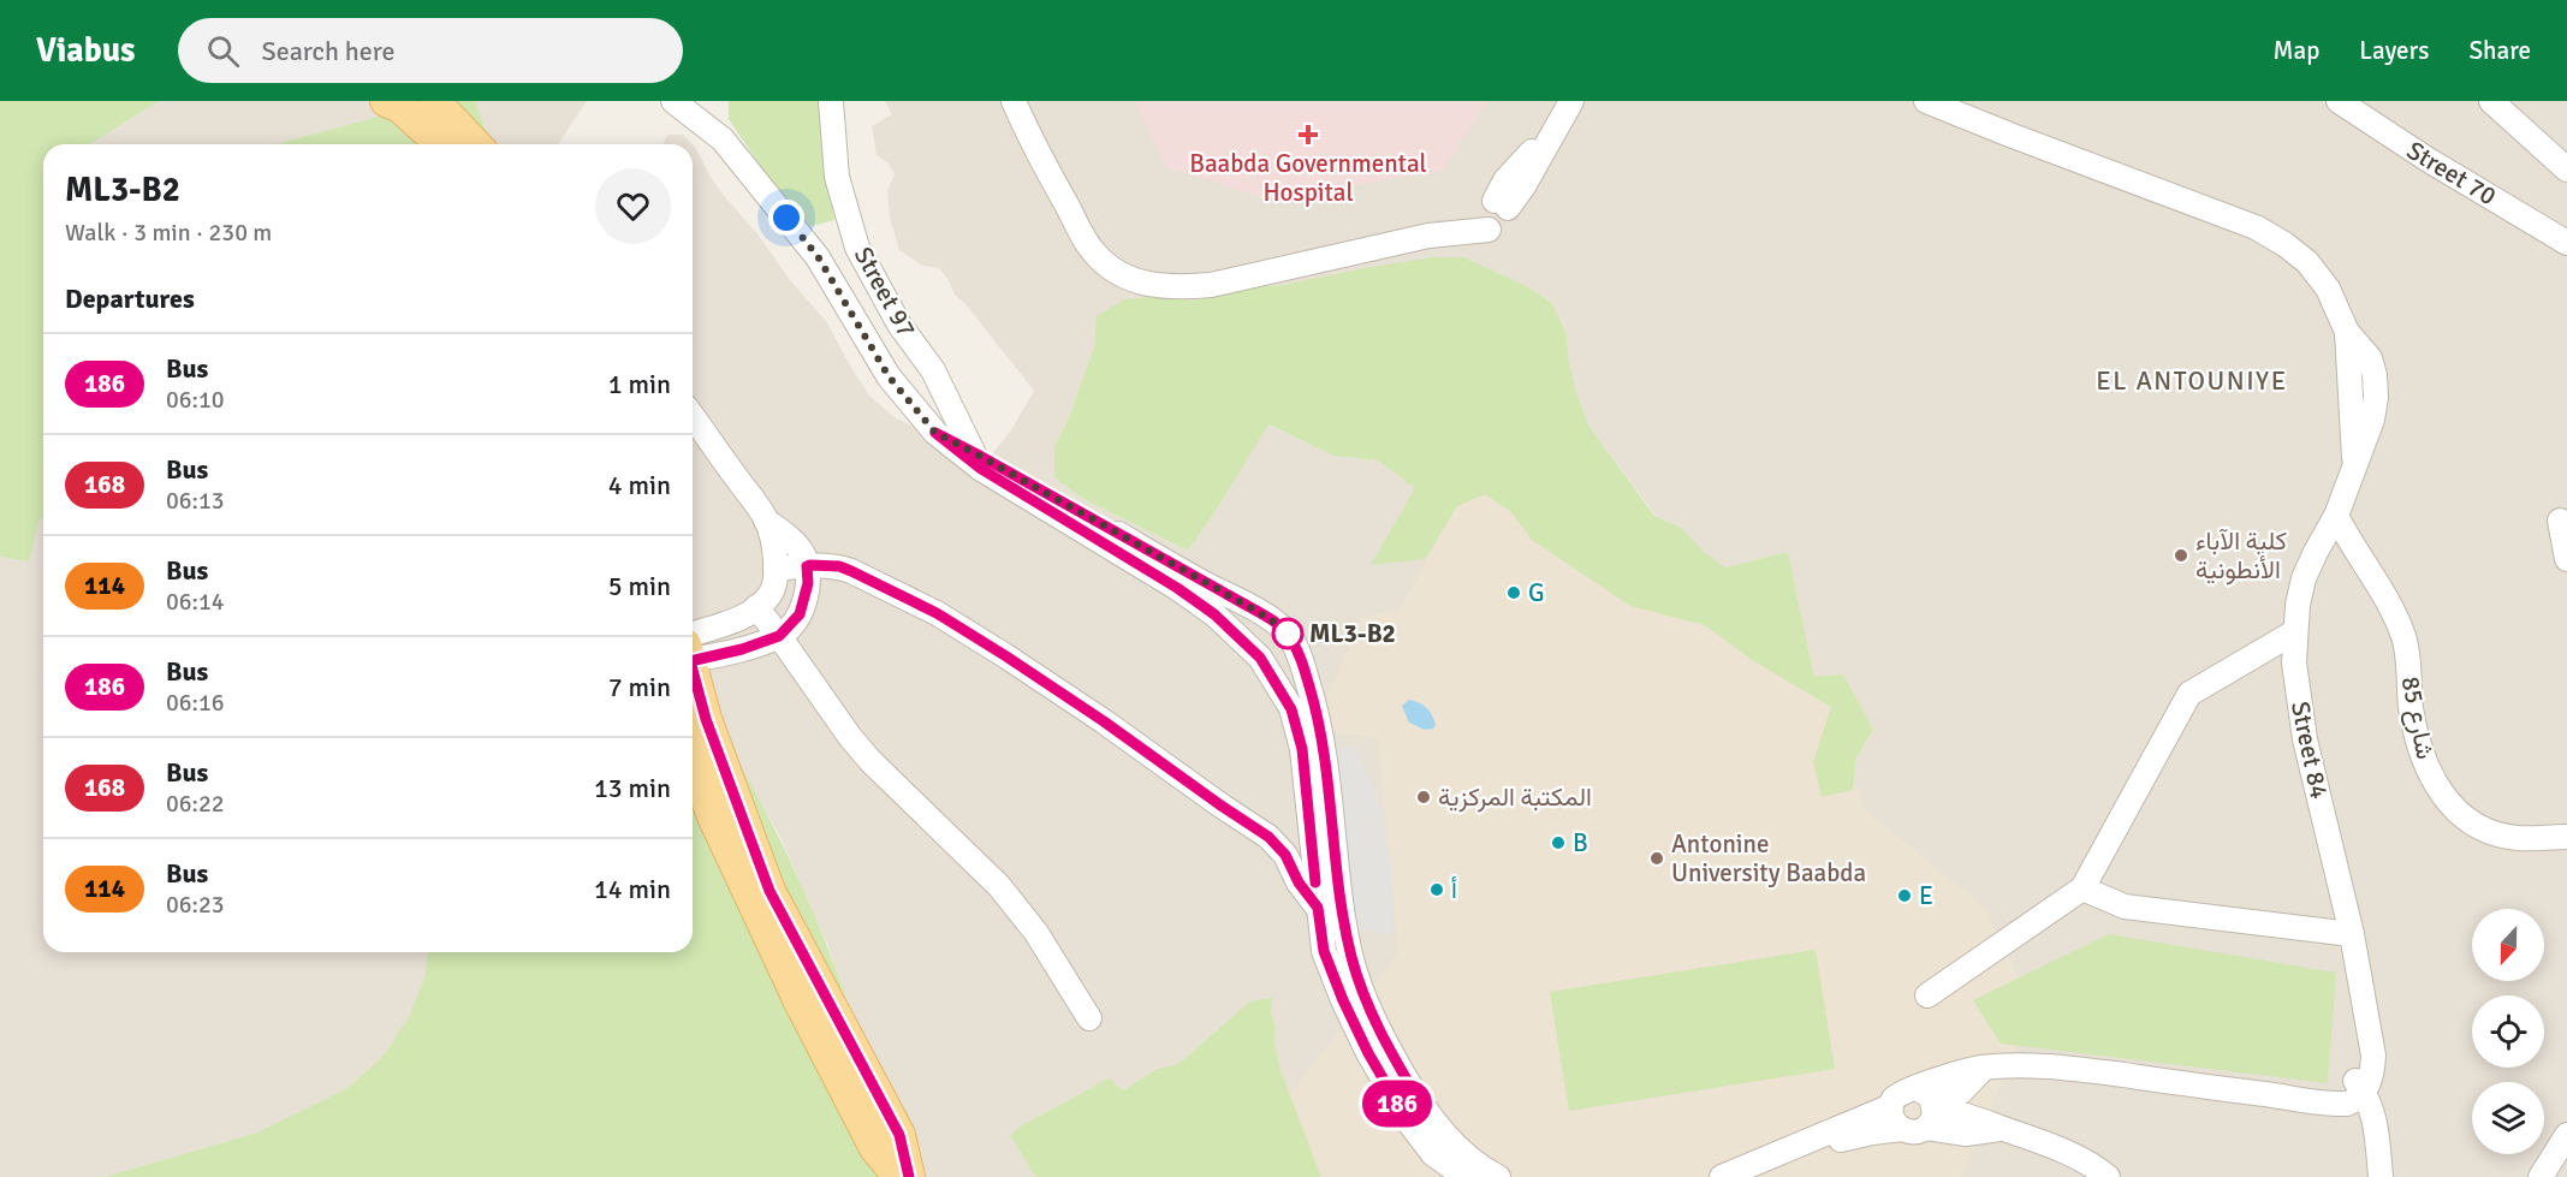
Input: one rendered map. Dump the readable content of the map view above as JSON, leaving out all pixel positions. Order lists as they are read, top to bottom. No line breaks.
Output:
{"streets":{"street":["Street 70","Street 97","شارع 85","Street 84"]},"crossings":[["شارع 85","Street 84"]],"districts":["EL ANTOUNIYE"],"places":{"health":["Baabda Governmental Hospital"],"other":["كلية الآباء الأنطونية","G","ML3-B2","المكتبة المركزية","B","Antonine University Baabda","أ","E"]},"lines":["bus line 186"],"north":"bottom","page":{"header":"Viabus","search":"Search here","nav":["Map","Layers","Share"],"on_map":"186","heading":[["ML3-B2","Walk · 3 min · 230 m"],"Departures"],"list":[{"mark":"186","name":"Bus","note":"06:10","value":"1 min"},{"mark":"168","name":"Bus","note":"06:13","value":"4 min"},{"mark":"114","name":"Bus","note":"06:14","value":"5 min"},{"mark":"186","name":"Bus","note":"06:16","value":"7 min"},{"mark":"168","name":"Bus","note":"06:22","value":"13 min"},{"mark":"114","name":"Bus","note":"06:23","value":"14 min"}]}}
